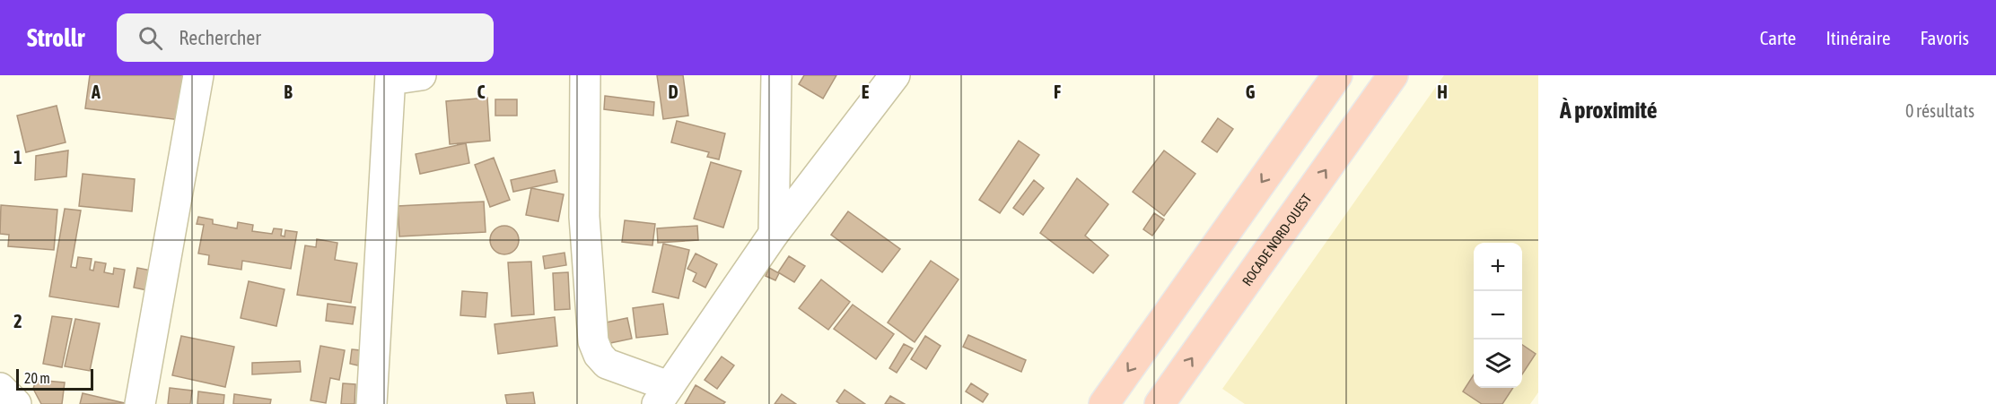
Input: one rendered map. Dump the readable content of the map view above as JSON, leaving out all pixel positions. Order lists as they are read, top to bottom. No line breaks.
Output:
{"streets":{"main road":["ROCADE NORD-OUEST"]},"scale_bar":"20 m","page":{"header":"Strollr","search":"Rechercher","nav":["Carte","Itinéraire","Favoris"],"heading":["À proximité","0 résultats"],"map_buttons":["+","−"],"scale":"20 m"},"grid":{"columns":["A","B","C","D","E","F","G","H"],"rows":["1","2"]}}
